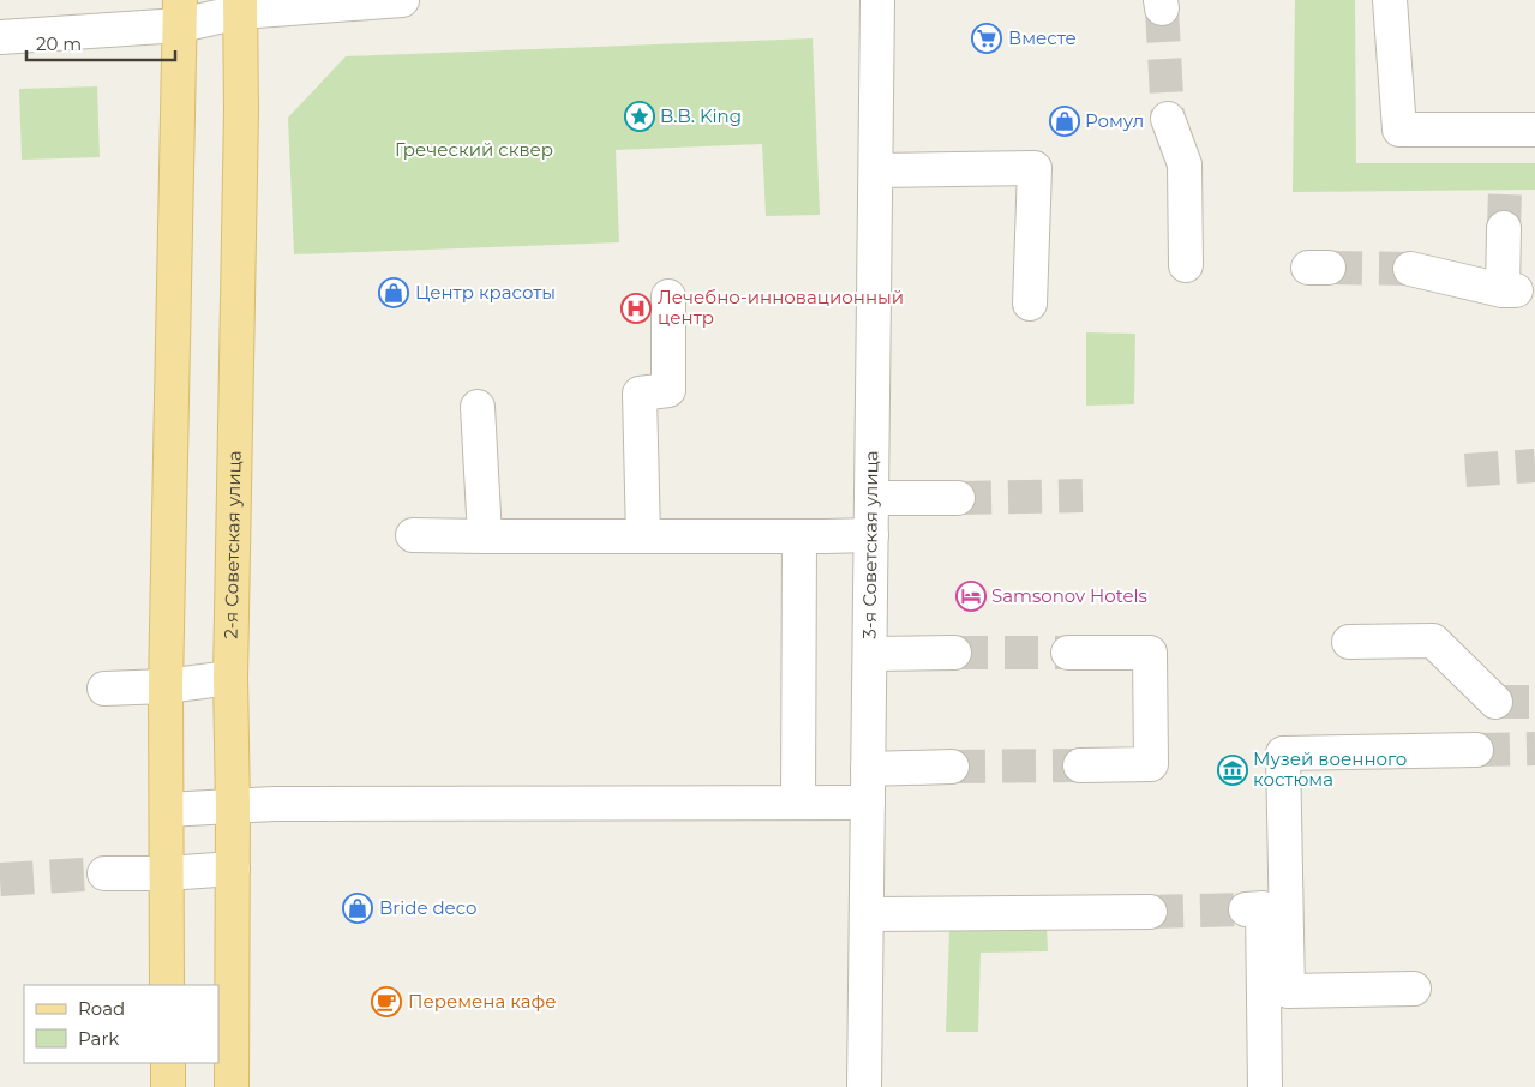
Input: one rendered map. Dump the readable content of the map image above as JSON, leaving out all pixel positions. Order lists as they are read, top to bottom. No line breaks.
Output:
{"streets":{"main road":["2-я Советская улица"],"street":["3-я Советская улица"]},"parks":["Греческий сквер"],"places":{"supermarket":["Вместе"],"place":["B.B. King"],"shop":["Ромул","Центр красоты","Bride deco"],"hospital":["Лечебно-инновационный центр"],"hotel":["Samsonov Hotels"],"museum":["Музей военного костюма"],"cafe":["Перемена кафе"]},"legend":["Road","Park"],"scale_bar":"20 m"}
